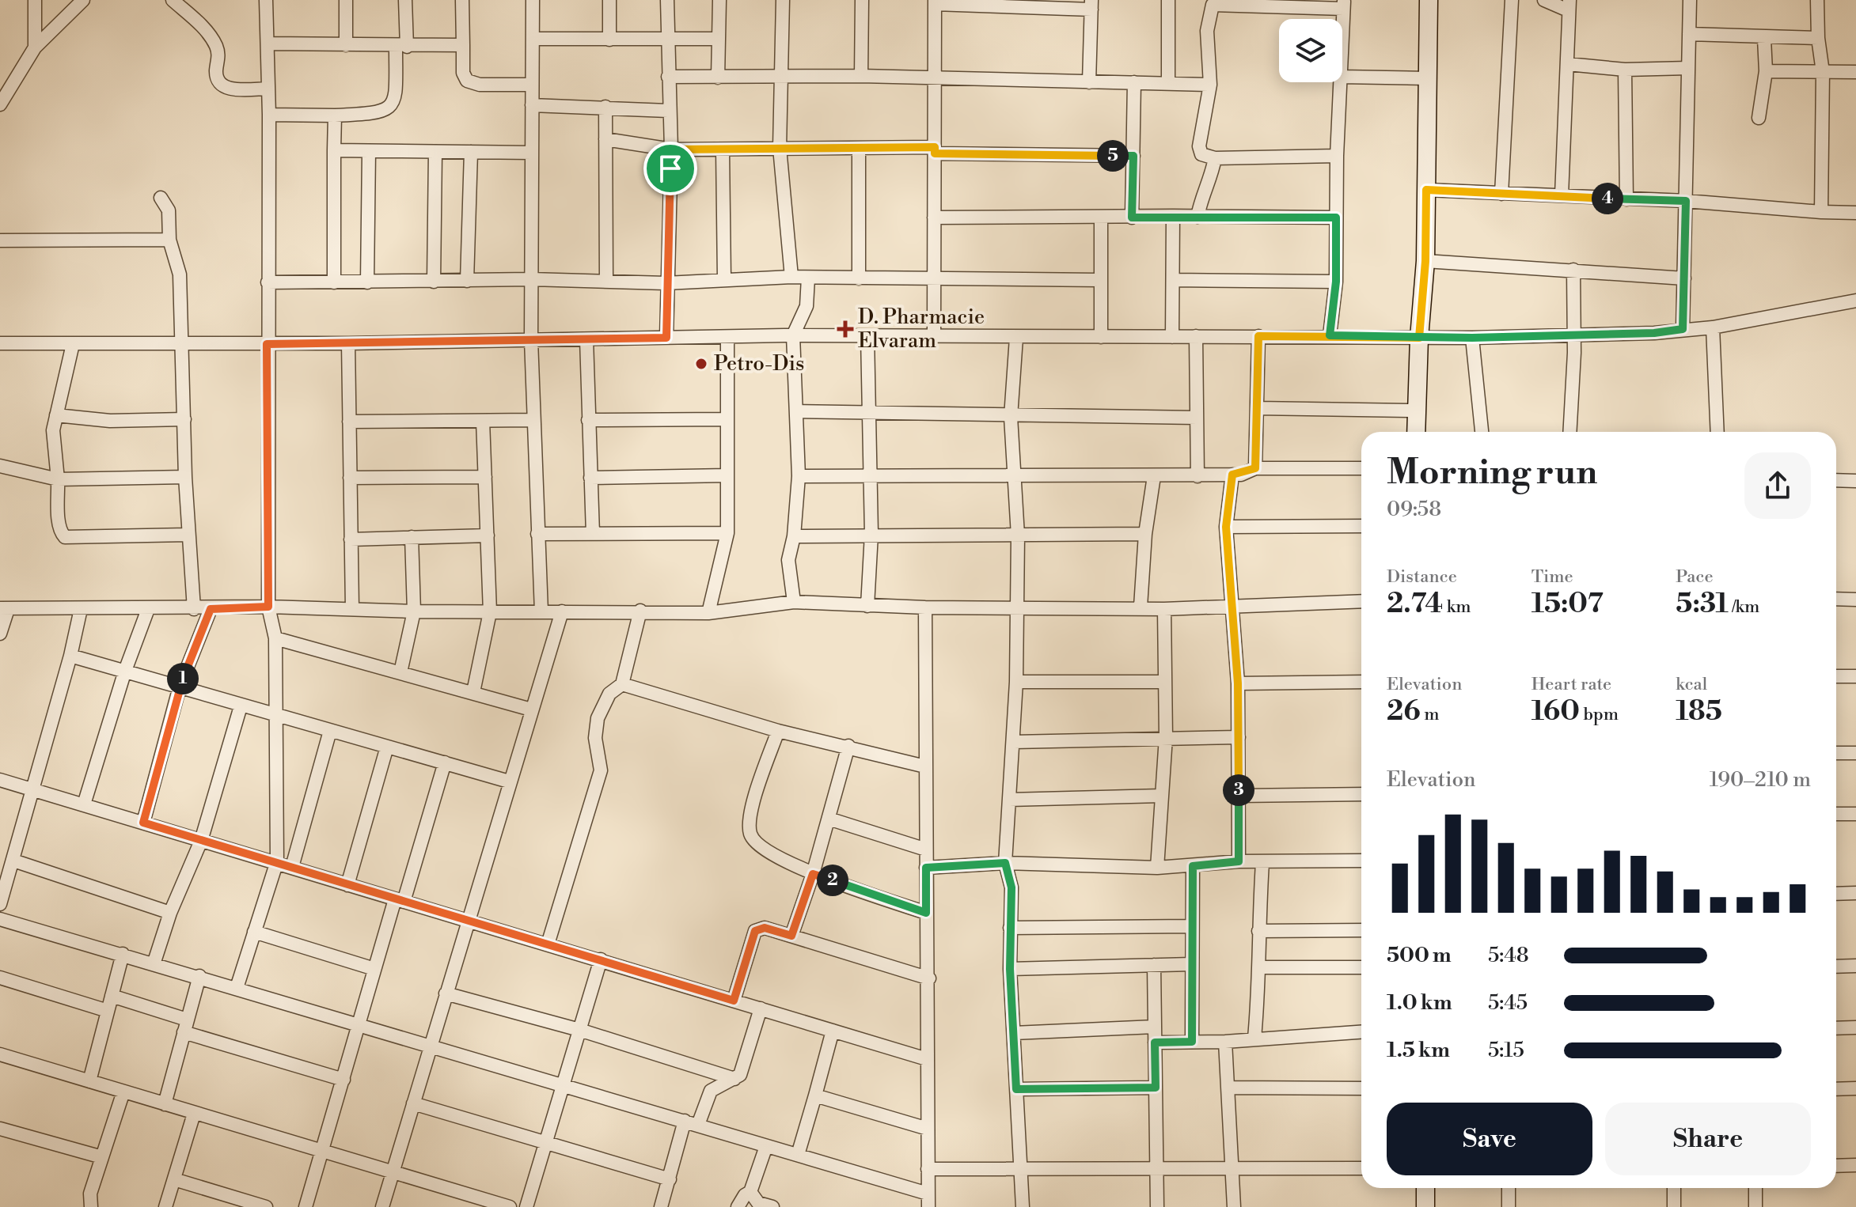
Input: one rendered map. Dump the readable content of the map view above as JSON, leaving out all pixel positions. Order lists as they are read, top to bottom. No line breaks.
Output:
{"places":{"health":["D. Pharmacie Elvaram"],"other":["Petro-Dis"]},"page":{"pins":["5","4","1","3","2"],"heading":["Morning run","09:58"],"stats":[["Distance","2.74 km"],["Time","15:07"],["Pace","5:31 /km"],["Elevation","26 m"],["Heart rate","160 bpm"],["kcal","185"]],"chart":["Elevation","190–210 m"],"list":[{"name":"500 m","note":"5:48"},{"name":"1.0 km","note":"5:45"},{"name":"1.5 km","note":"5:15"}],"buttons":["Save","Share"]}}
